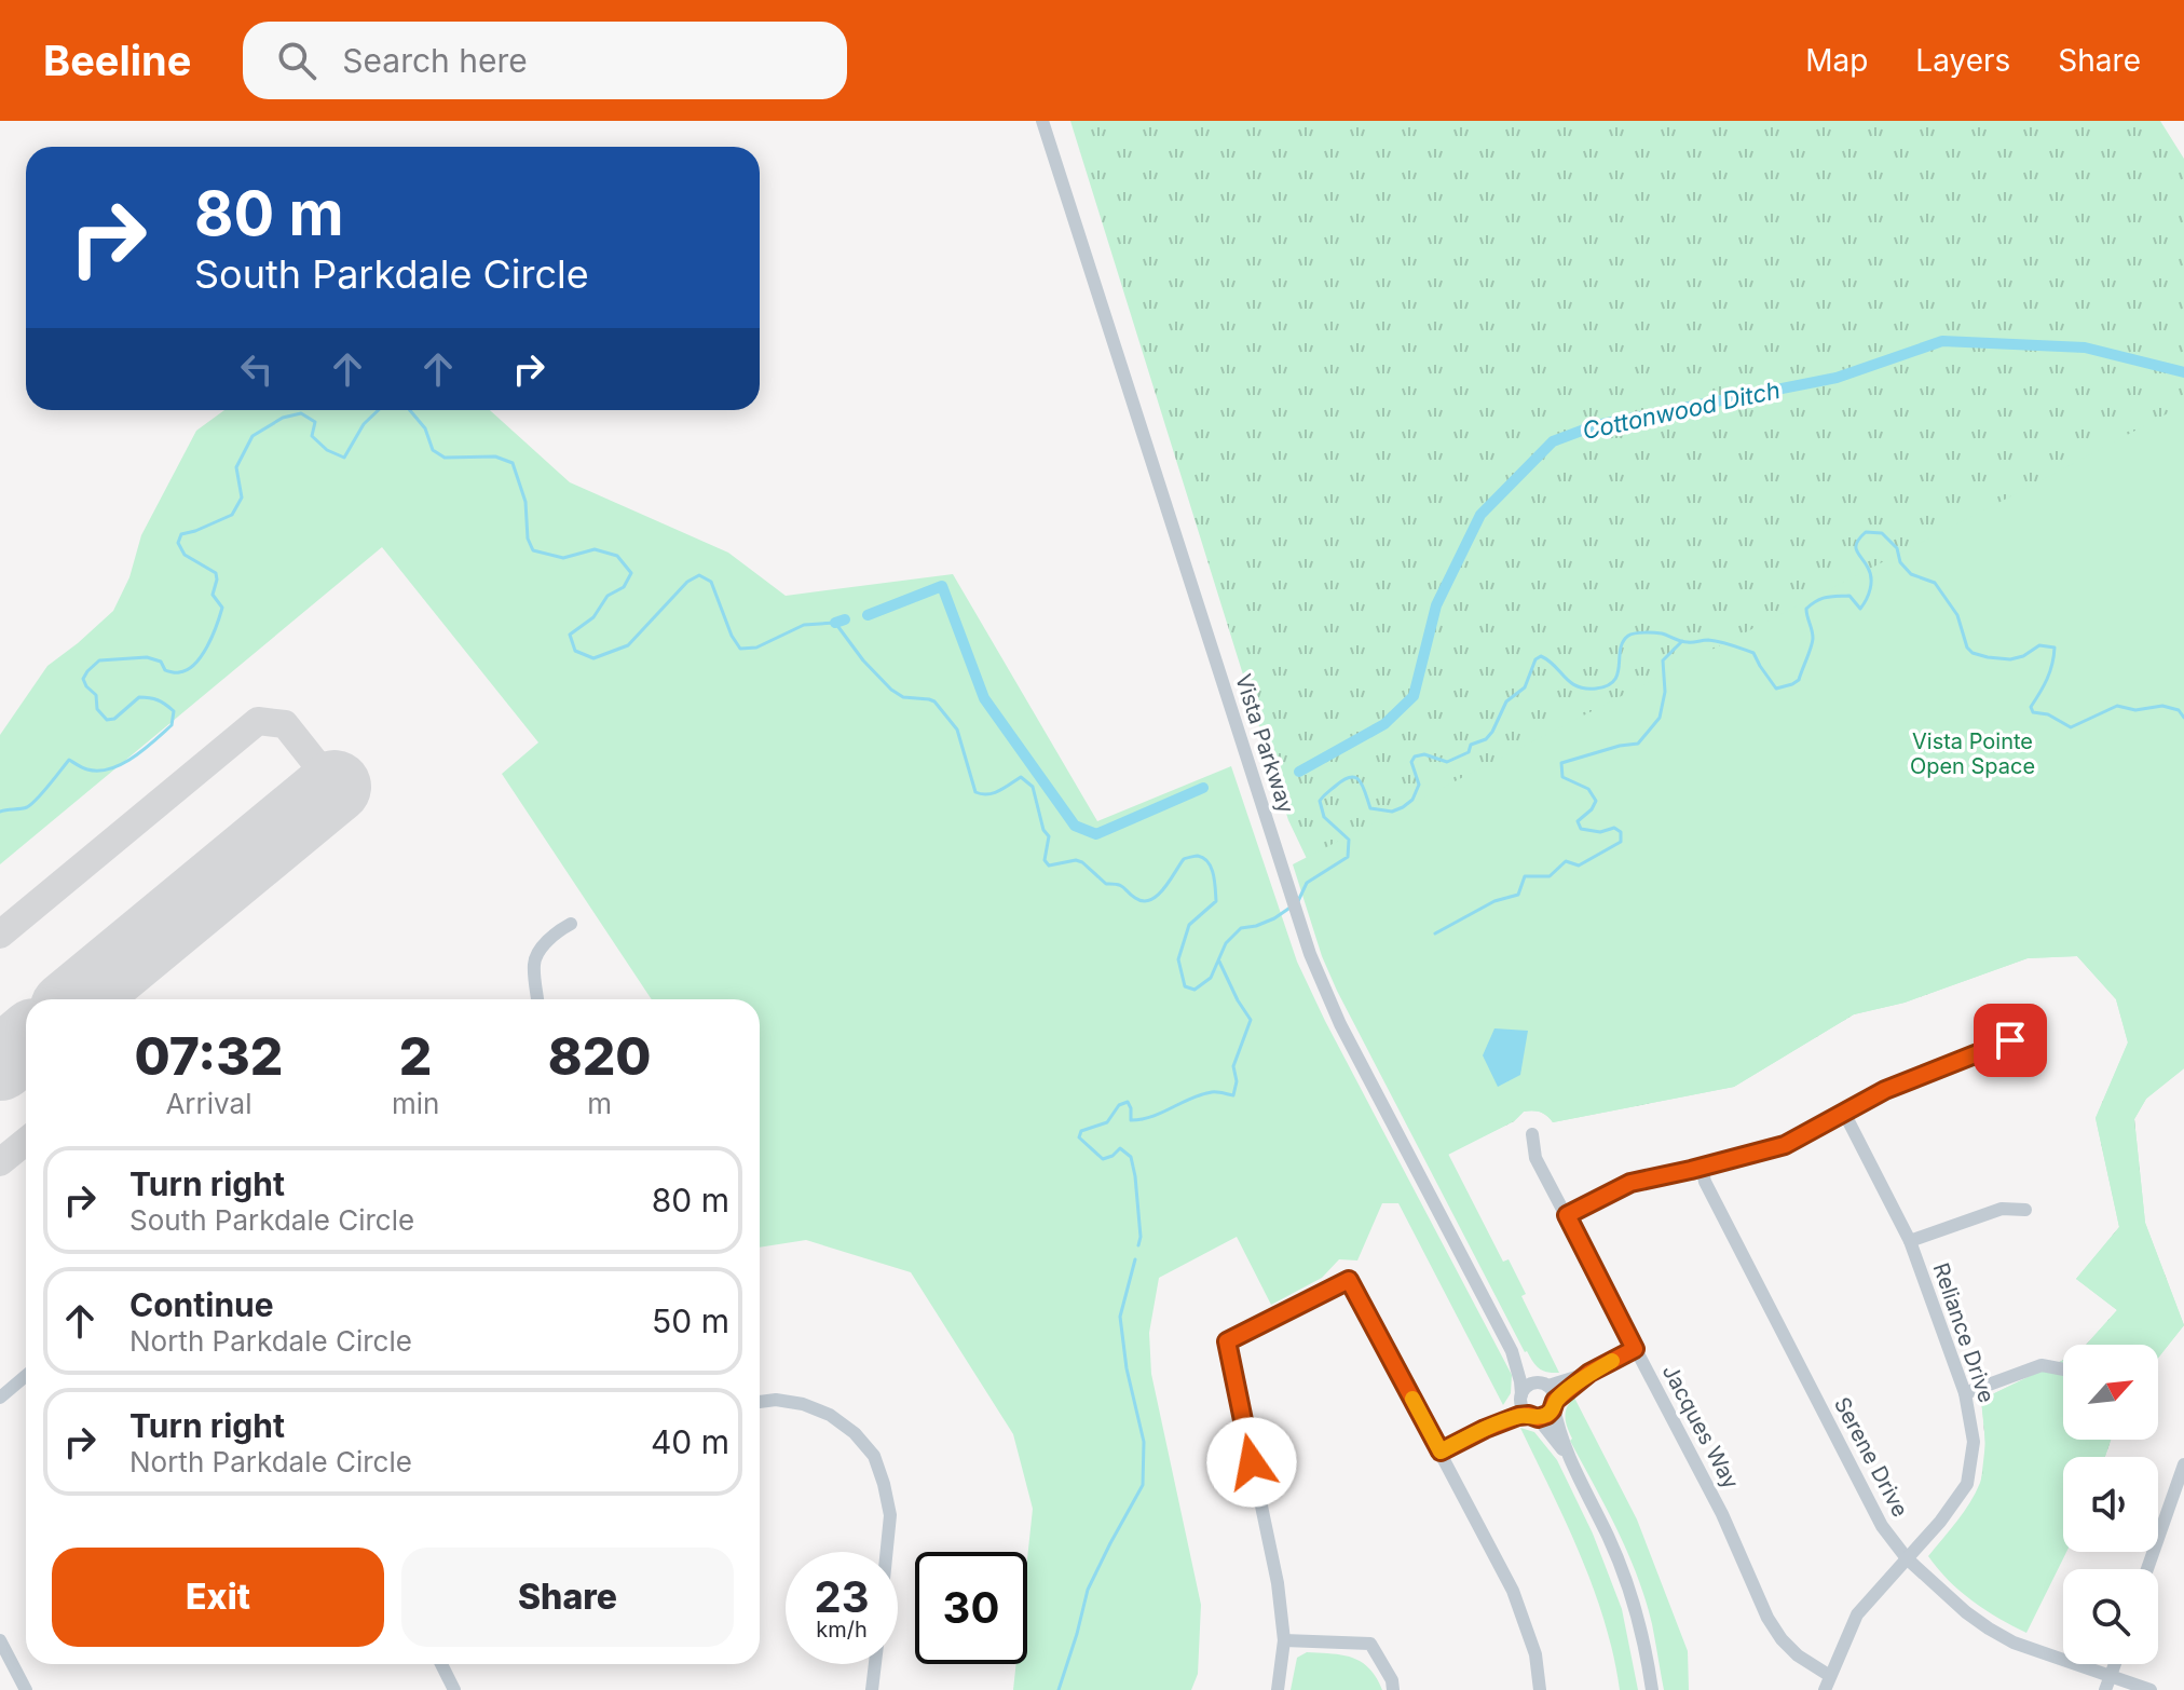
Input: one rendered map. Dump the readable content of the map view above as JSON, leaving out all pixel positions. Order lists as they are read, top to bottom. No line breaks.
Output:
{"streets":{"street":["Vista Parkway","Reliance Drive","Jacques Way","Serene Drive"]},"crossings":[["Reliance Drive","Jacques Way"],["Reliance Drive","Serene Drive"]],"water":["Cottonwood Ditch"],"parks":["Vista Pointe Open Space"],"north":"top right","page":{"header":"Beeline","search":"Search here","nav":["Map","Layers","Share"],"turn":["80 m","South Parkdale Circle"],"eta":["07:32","Arrival","2","min","820","m"],"list":[{"name":"Turn right","note":"South Parkdale Circle","value":"80 m"},{"name":"Continue","note":"North Parkdale Circle","value":"50 m"},{"name":"Turn right","note":"North Parkdale Circle","value":"40 m"}],"buttons":["Exit","Share"],"speed":"23 km/h","limit":"30"}}
